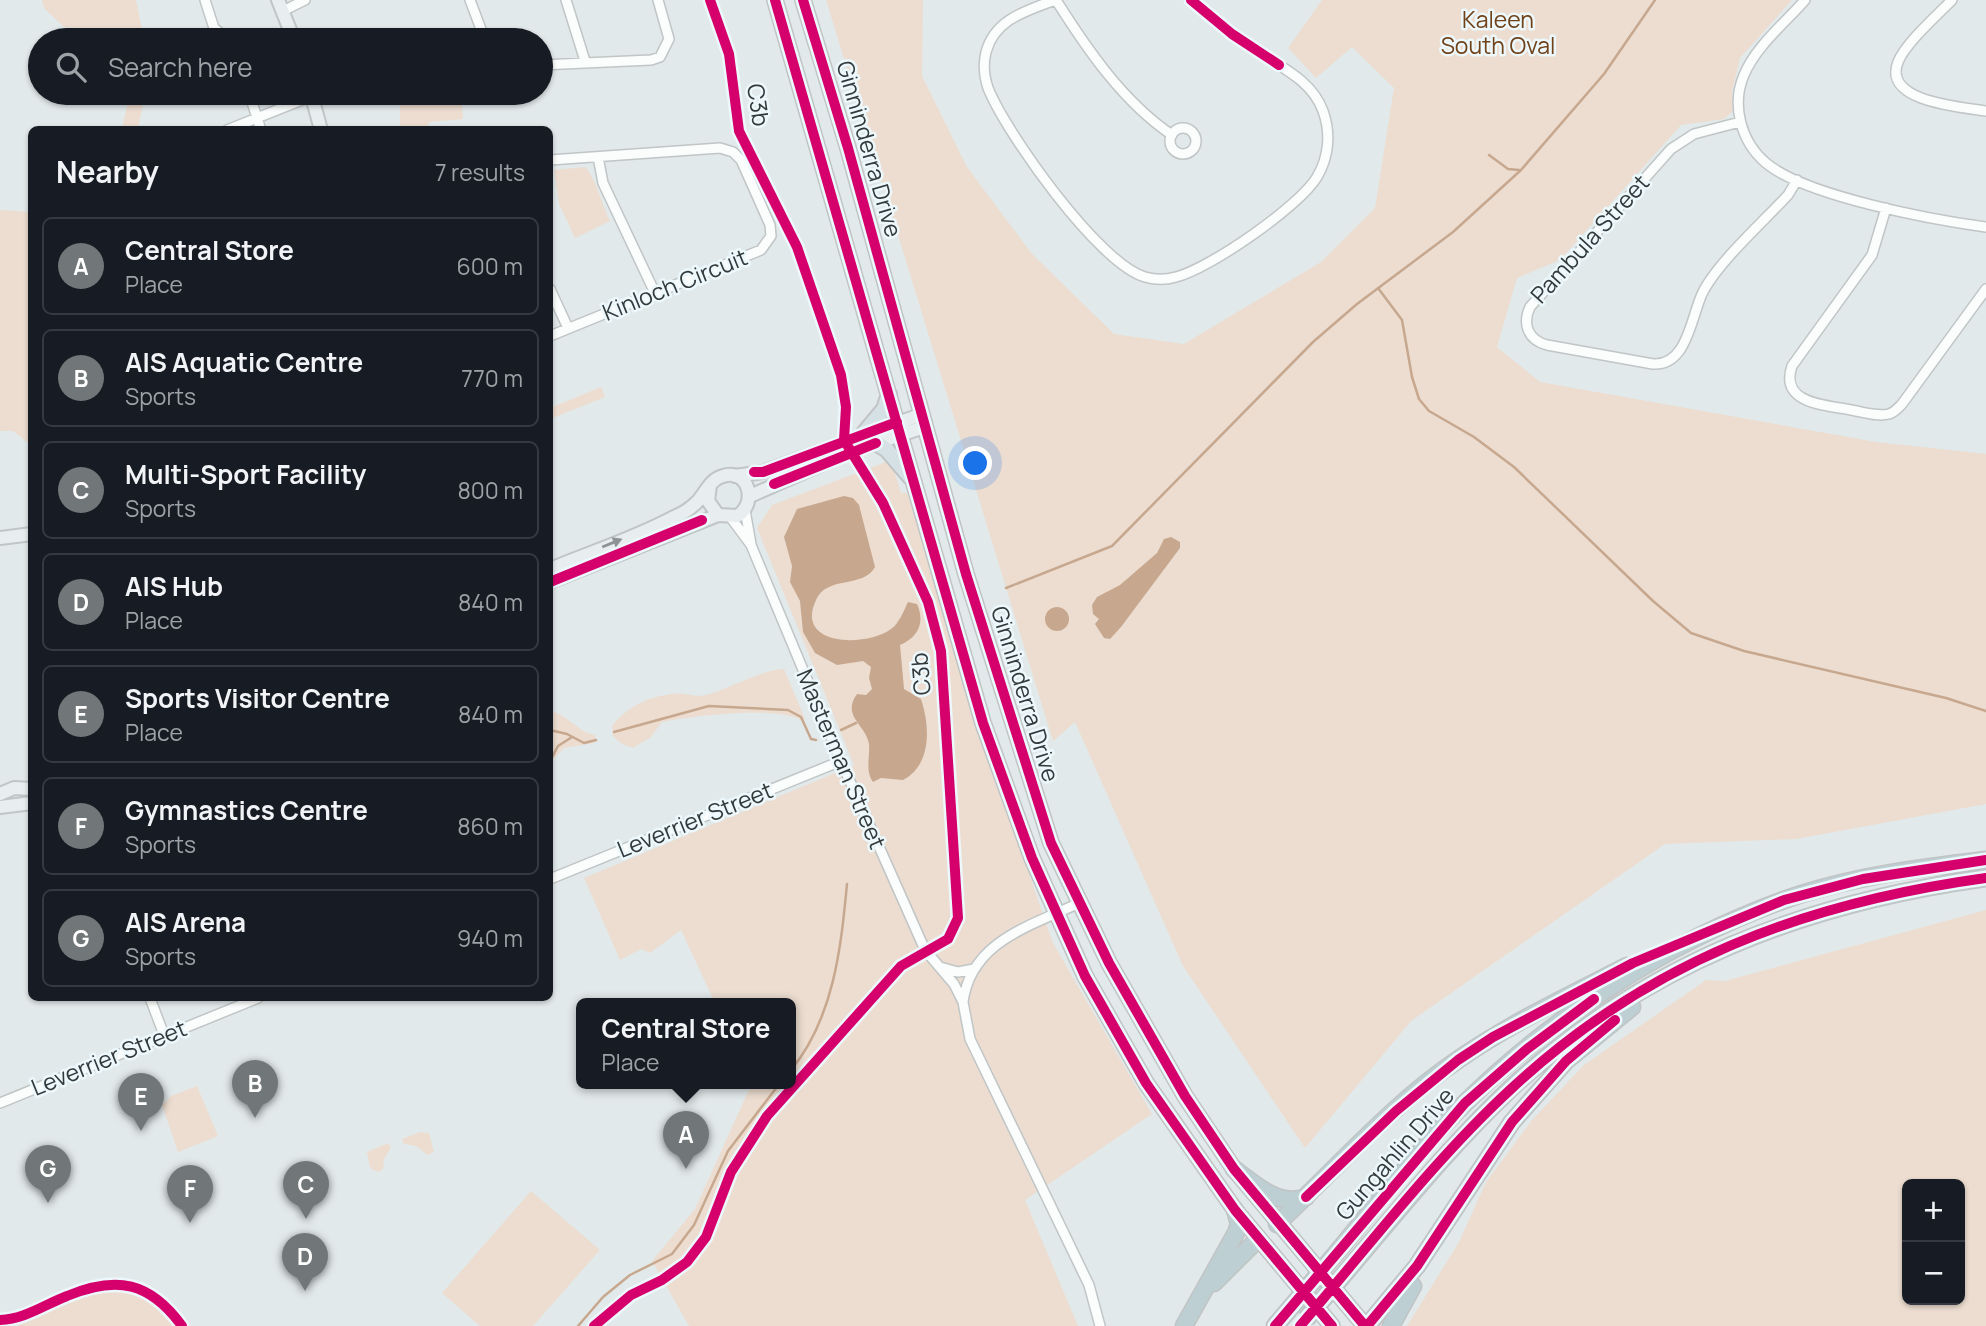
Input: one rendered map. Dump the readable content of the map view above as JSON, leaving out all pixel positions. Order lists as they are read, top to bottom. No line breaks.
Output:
{"streets":{"highway":["Gungahlin Drive"],"main road":["Ginninderra Drive"],"street":["Pambula Street","Kinloch Circuit","Masterman Street","Leverrier Street"],"cycle path":["C3b"]},"crossings":[["Masterman Street","Leverrier Street"]],"parks":["Kaleen South Oval"],"page":{"search":"Search here","heading":["Nearby","7 results"],"list":[{"mark":"A","name":"Central Store","note":"Place","value":"600 m"},{"mark":"B","name":"AIS Aquatic Centre","note":"Sports","value":"770 m"},{"mark":"C","name":"Multi-Sport Facility","note":"Sports","value":"800 m"},{"mark":"D","name":"AIS Hub","note":"Place","value":"840 m"},{"mark":"E","name":"Sports Visitor Centre","note":"Place","value":"840 m"},{"mark":"F","name":"Gymnastics Centre","note":"Sports","value":"860 m"},{"mark":"G","name":"AIS Arena","note":"Sports","value":"940 m"}],"popup":["Central Store","Place"],"pins":["B","E","A","G","C","F","D"],"map_buttons":["+","−"]}}
